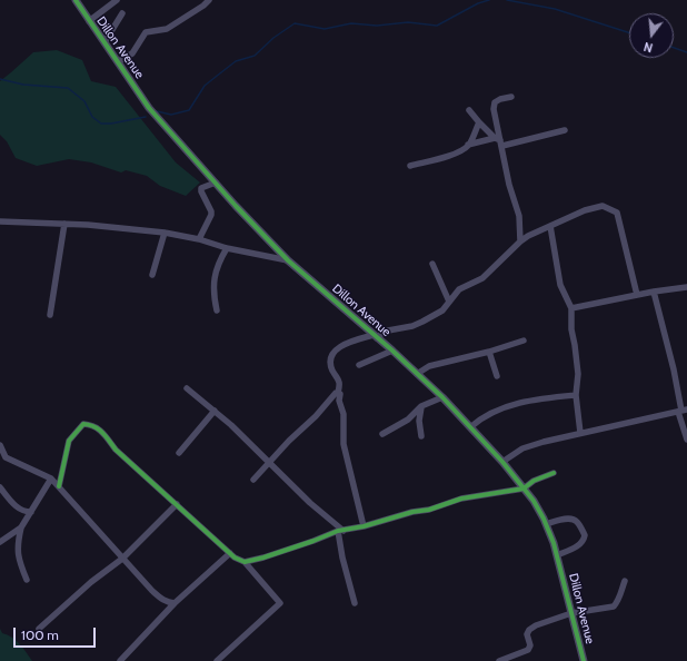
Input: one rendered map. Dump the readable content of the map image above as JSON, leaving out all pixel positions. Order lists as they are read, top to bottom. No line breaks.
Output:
{"streets":{"street":["Dillon Avenue"]},"scale_bar":"100 m","north":"bottom"}
